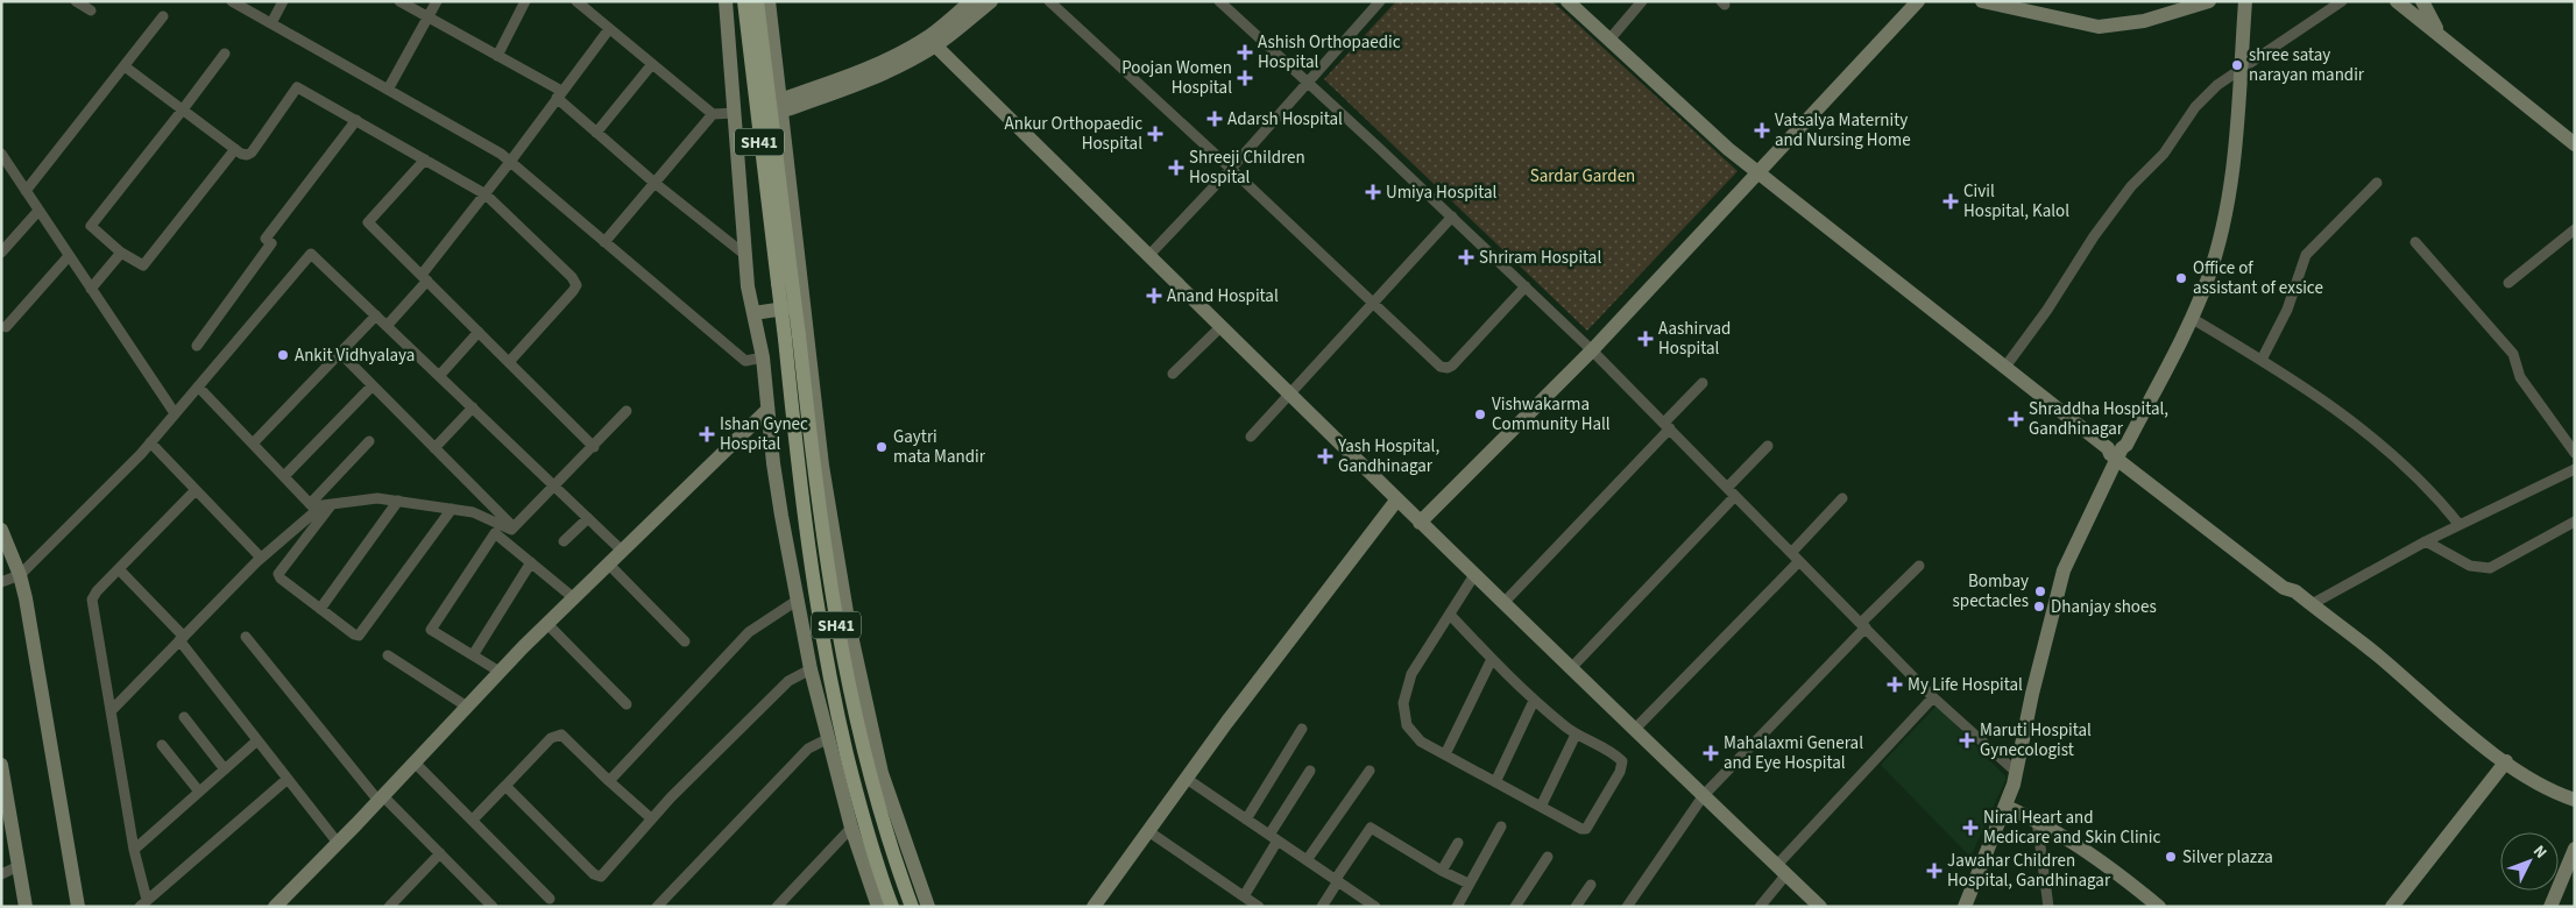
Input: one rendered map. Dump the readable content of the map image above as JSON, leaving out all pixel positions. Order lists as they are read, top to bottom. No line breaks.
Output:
{"streets":{"main road":["SH41"]},"parks":["Sardar Garden"],"places":{"health":["Ashish Orthopaedic Hospital","Poojan Women Hospital","Adarsh Hospital","Vatsalya Maternity and Nursing Home","Ankur Orthopaedic Hospital","Shreeji Children Hospital","Umiya Hospital","Civil Hospital, Kalol","Shriram Hospital","Anand Hospital","Aashirvad Hospital","Shraddha Hospital, Gandhinagar","Ishan Gynec Hospital","Yash Hospital, Gandhinagar","My Life Hospital","Maruti Hospital Gynecologist","Mahalaxmi General and Eye Hospital","Niral Heart and Medicare and Skin Clinic","Jawahar Children Hospital, Gandhinagar"],"other":["shree satay narayan mandir","Office of assistant of exsice","Ankit Vidhyalaya","Vishwakarma Community Hall","Gaytri mata Mandir","Bombay spectacles","Dhanjay shoes","Silver plazza"]},"north":"top right"}
